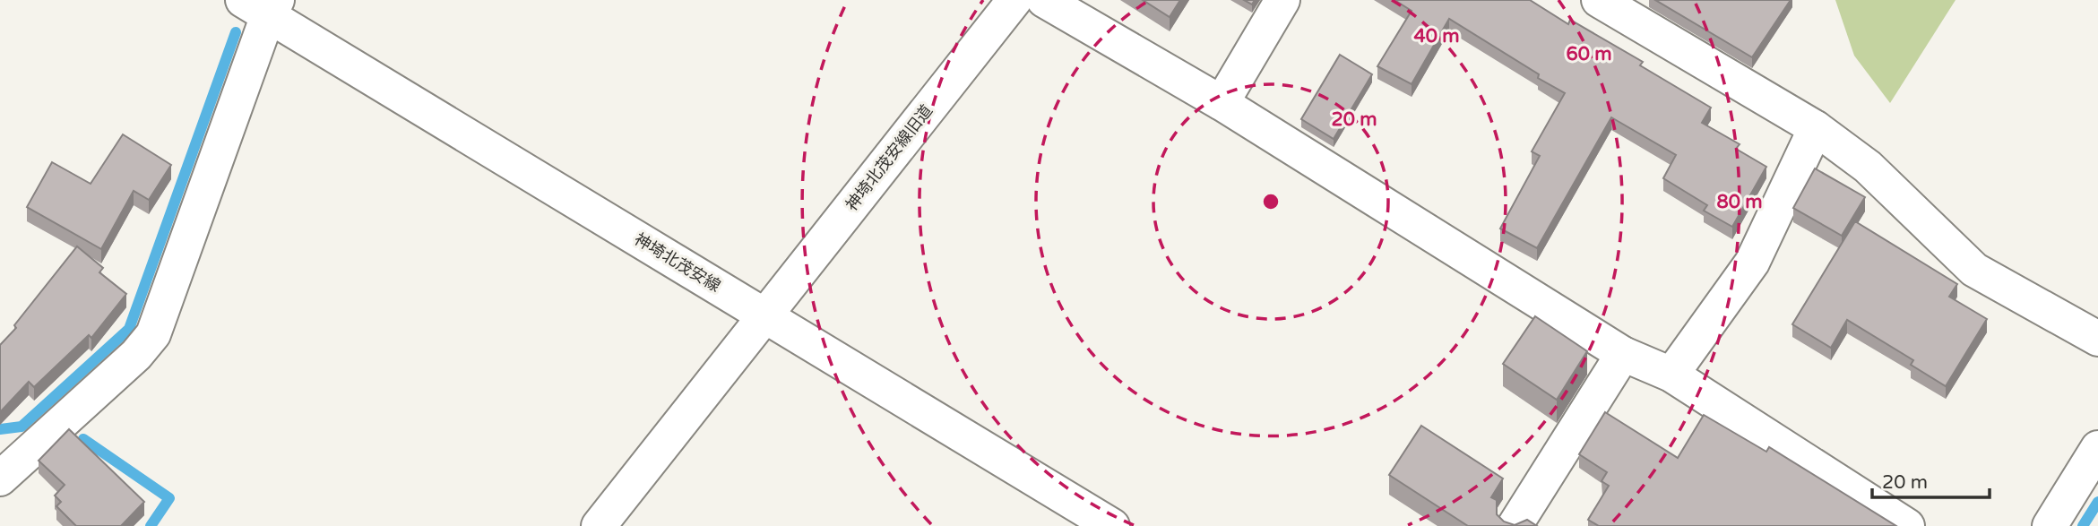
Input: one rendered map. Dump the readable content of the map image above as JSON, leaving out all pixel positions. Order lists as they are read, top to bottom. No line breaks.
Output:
{"streets":{"street":["神埼北茂安線旧道","神埼北茂安線"]},"crossings":[["神埼北茂安線旧道","神埼北茂安線"]],"scale_bar":"20 m","rings":["40 m","60 m","20 m","80 m"]}
